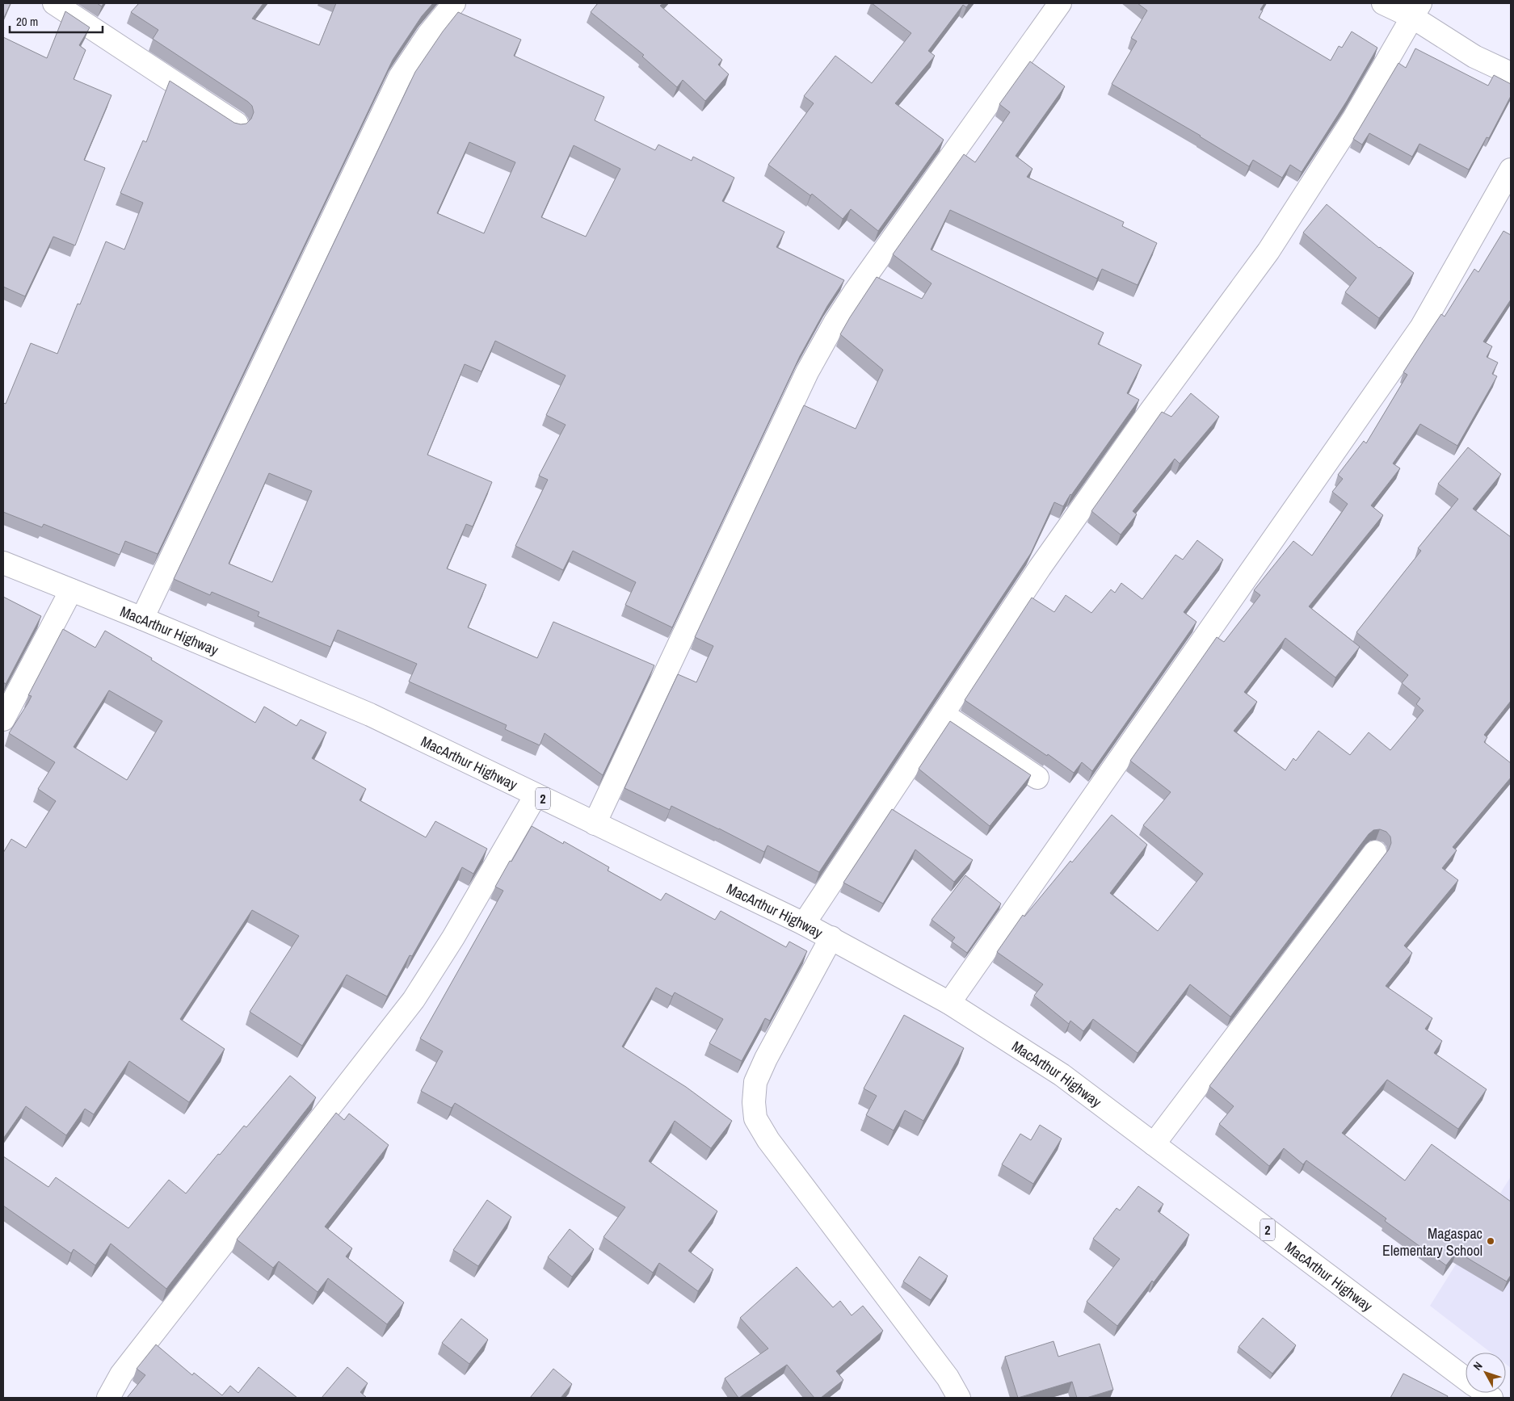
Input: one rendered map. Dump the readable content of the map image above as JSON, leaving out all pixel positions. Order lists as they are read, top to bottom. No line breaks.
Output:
{"streets":{"main road":["MacArthur Highway","2"]},"places":["Magaspac Elementary School"],"scale_bar":"20 m","north":"top left"}
